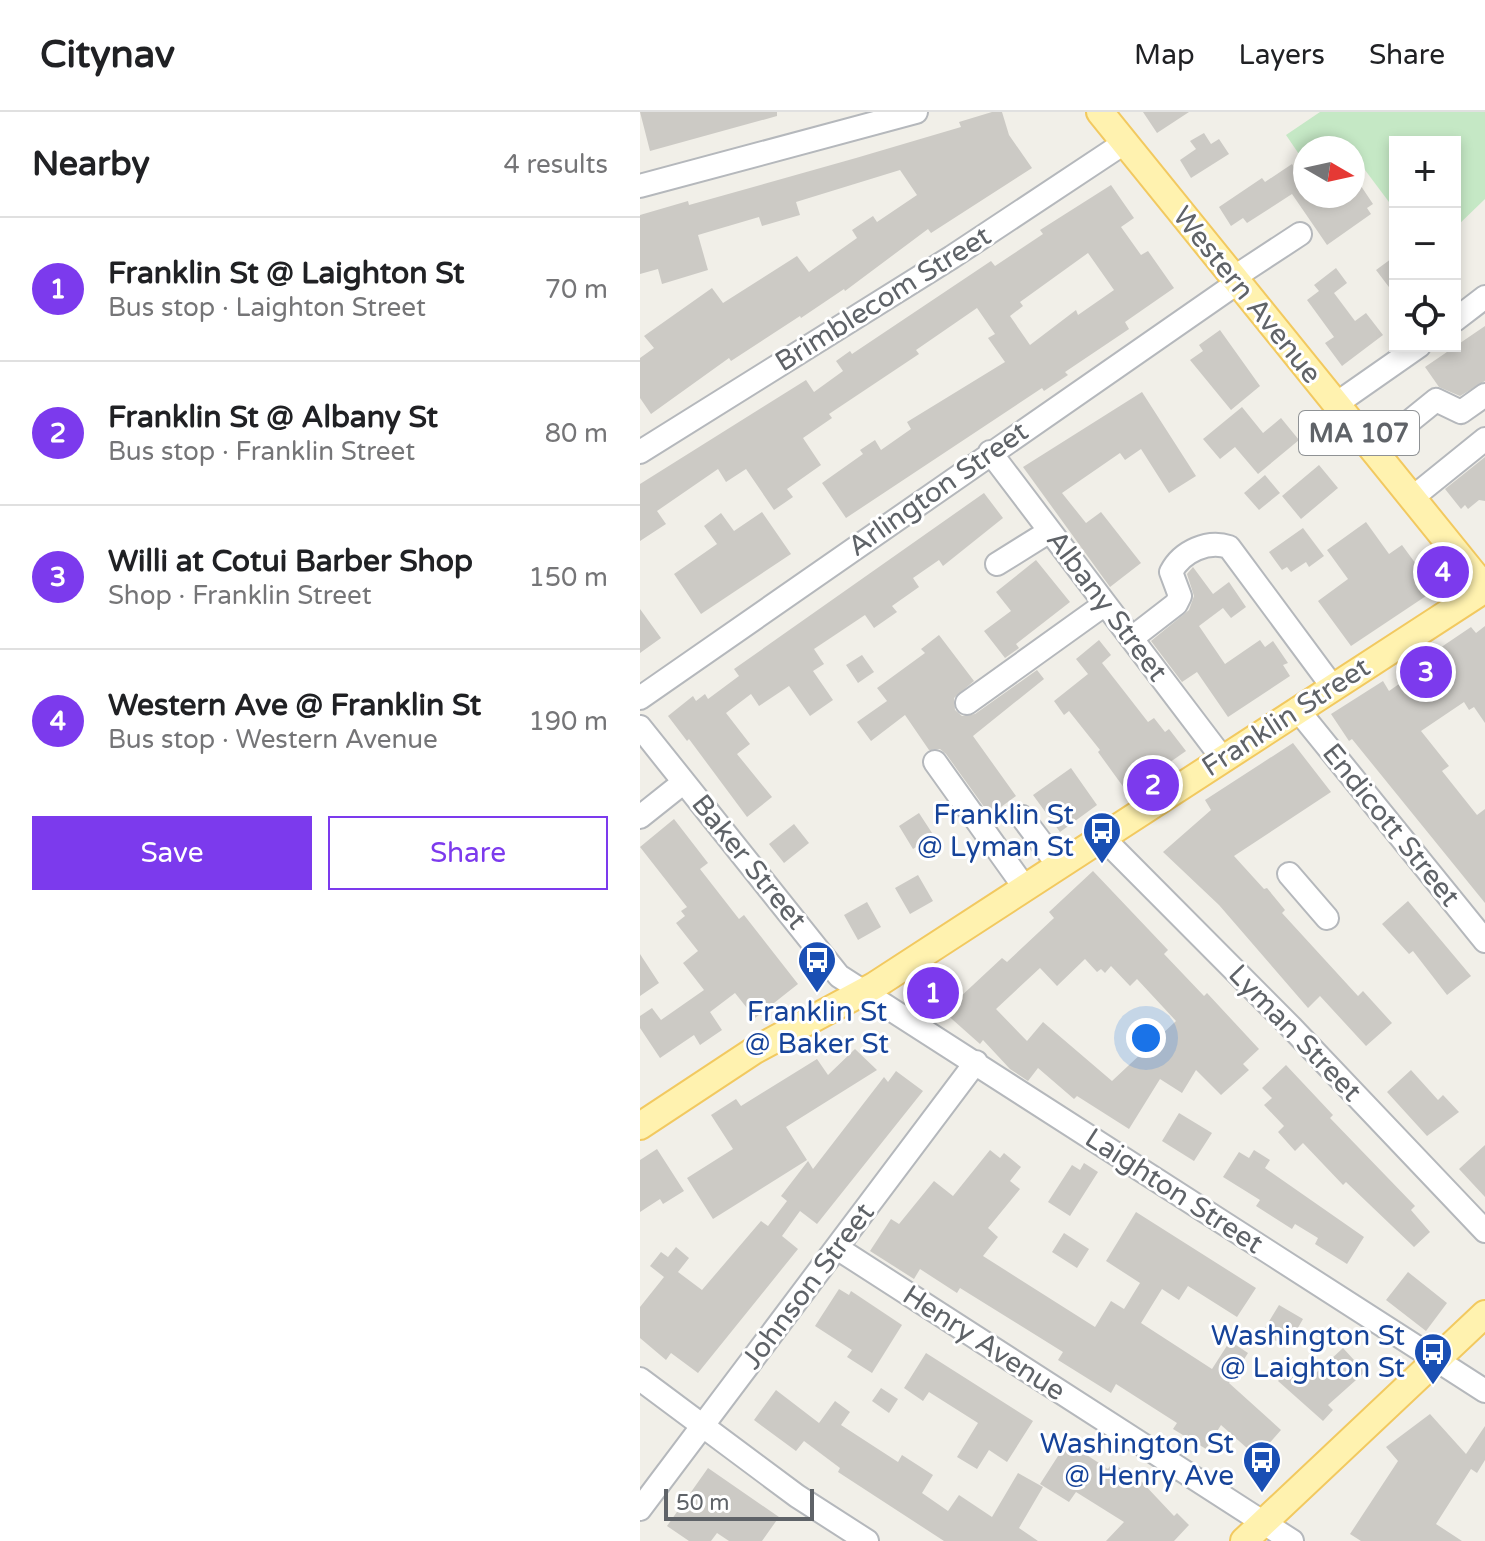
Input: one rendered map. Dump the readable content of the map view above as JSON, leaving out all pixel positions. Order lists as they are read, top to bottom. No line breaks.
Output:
{"streets":{"main road":["Western Avenue","MA 107","Franklin Street"],"street":["Brimblecom Street","Arlington Street","Albany Street","Endicott Street","Baker Street","Lyman Street","Laighton Street","Johnson Street","Henry Avenue"]},"crossings":[["Western Avenue","Brimblecom Street"],["Western Avenue","Arlington Street"],["Western Avenue","Franklin Street"],["Arlington Street","Albany Street"],["Albany Street","Franklin Street"],["Franklin Street","Endicott Street"],["Franklin Street","Baker Street"],["Franklin Street","Lyman Street"],["Franklin Street","Laighton Street"],["Baker Street","Laighton Street"],["Laighton Street","Johnson Street"],["Johnson Street","Henry Avenue"]],"places":{"bus stop":["Franklin St @ Lyman St","Franklin St @ Baker St","Washington St @ Laighton St","Washington St @ Henry Ave"]},"scale_bar":"50 m","north":"right","page":{"header":"Citynav","nav":["Map","Layers","Share"],"heading":["Nearby","4 results"],"map_buttons":["+","−"],"list":[{"mark":"1","name":"Franklin St @ Laighton St","note":"Bus stop · Laighton Street","value":"70 m"},{"mark":"2","name":"Franklin St @ Albany St","note":"Bus stop · Franklin Street","value":"80 m"},{"mark":"3","name":"Willi at Cotui Barber Shop","note":"Shop · Franklin Street","value":"150 m"},{"mark":"4","name":"Western Ave @ Franklin St","note":"Bus stop · Western Avenue","value":"190 m"}],"pins":["4","3","2","1"],"buttons":["Save","Share"],"scale":"50 m"}}
